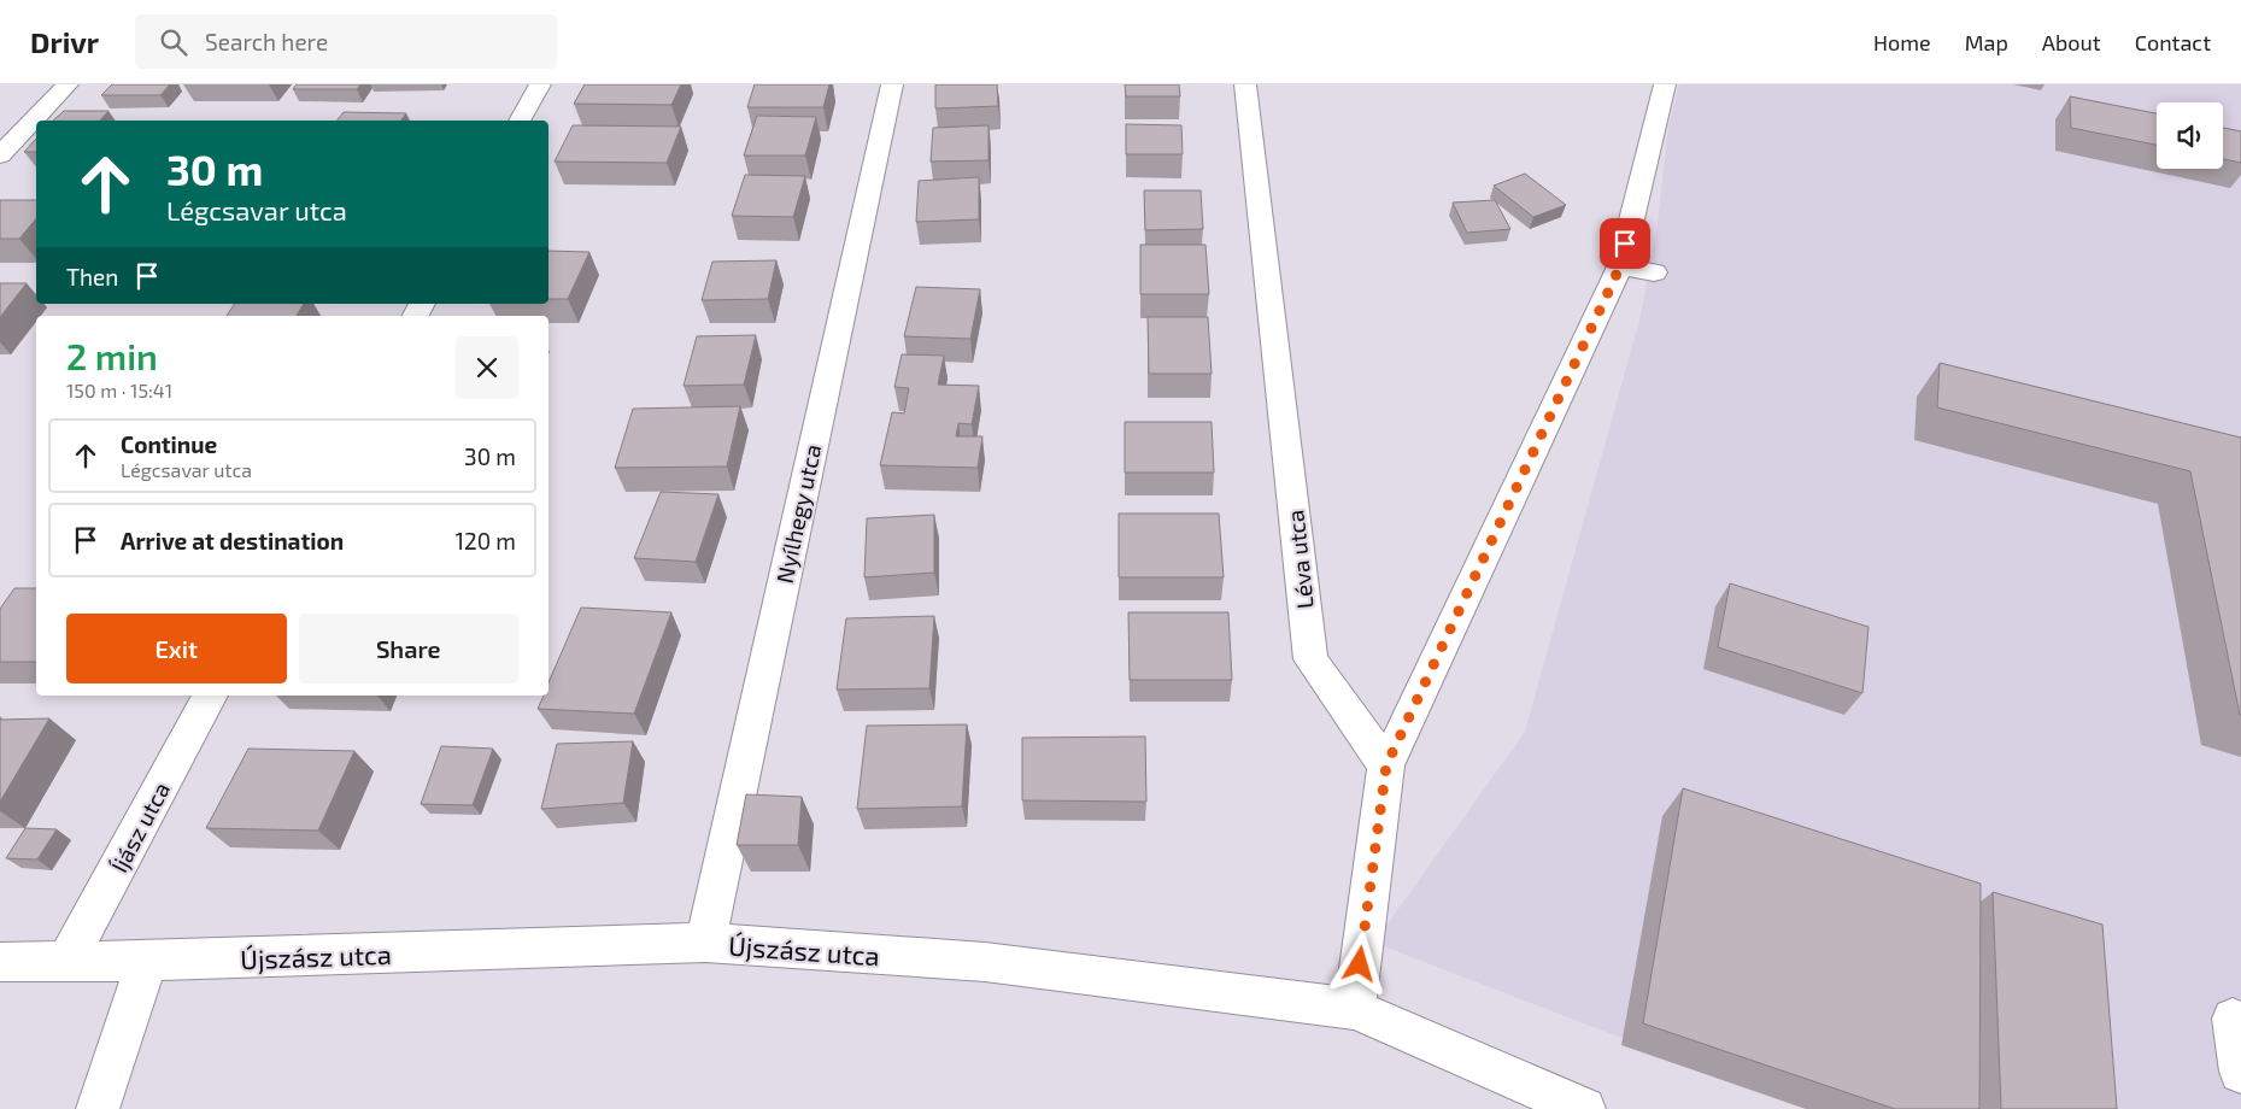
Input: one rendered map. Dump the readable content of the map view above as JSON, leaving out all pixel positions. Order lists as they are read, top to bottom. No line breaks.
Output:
{"streets":{"street":["Nyílhegy utca","Léva utca","Íjász utca","Újszász utca"]},"crossings":[["Nyílhegy utca","Újszász utca"],["Íjász utca","Újszász utca"]],"page":{"header":"Drivr","search":"Search here","nav":["Home","Map","About","Contact"],"turn":["30 m","Légcsavar utca"],"then":"Then","heading":["2 min","150 m · 15:41"],"list":[{"name":"Continue","note":"Légcsavar utca","value":"30 m"},{"name":"Arrive at destination","value":"120 m"}],"buttons":["Exit","Share"]}}
